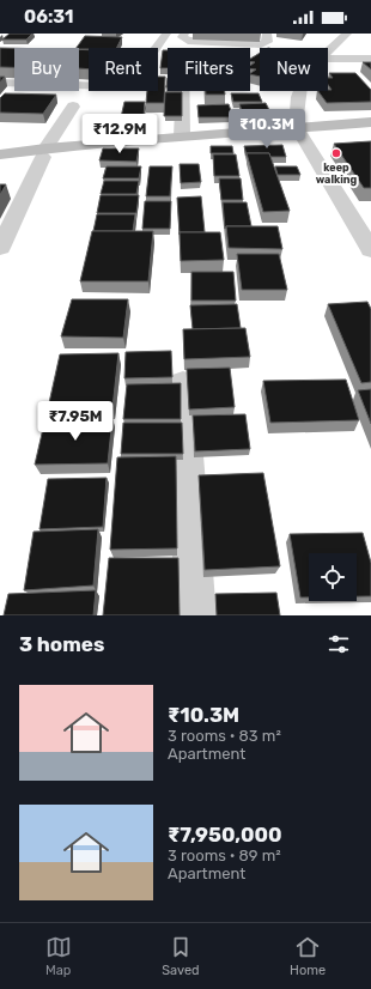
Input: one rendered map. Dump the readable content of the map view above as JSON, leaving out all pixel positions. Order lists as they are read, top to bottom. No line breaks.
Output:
{"places":["keep walking"],"page":{"status":"06:31","chip":["Buy","Rent","Filters","New"],"price":["₹10.3M","₹12.9M","₹7.95M"],"heading":"3 homes","list":[{"name":"₹10.3M","note":"3 rooms · 83 m² · Apartment"},{"name":"₹7,950,000","note":"3 rooms · 89 m² · Apartment"}],"tabs":["Map","Saved","Home"]}}
